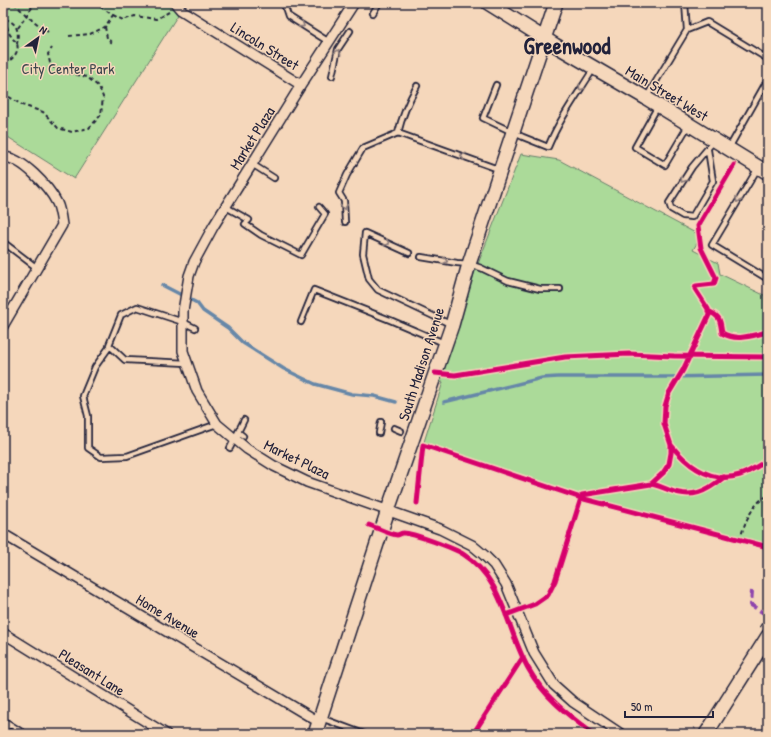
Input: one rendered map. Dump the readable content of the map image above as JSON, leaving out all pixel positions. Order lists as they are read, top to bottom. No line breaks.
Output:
{"streets":{"main road":["Main Street West","South Madison Avenue"],"street":["Lincoln Street","Market Plaza","Home Avenue","Pleasant Lane"]},"crossings":[["Lincoln Street","Market Plaza"],["Main Street West","South Madison Avenue"],["Market Plaza","South Madison Avenue"],["South Madison Avenue","Home Avenue"]],"districts":["Greenwood"],"parks":["City Center Park"],"scale_bar":"50 m","north":"top right"}
